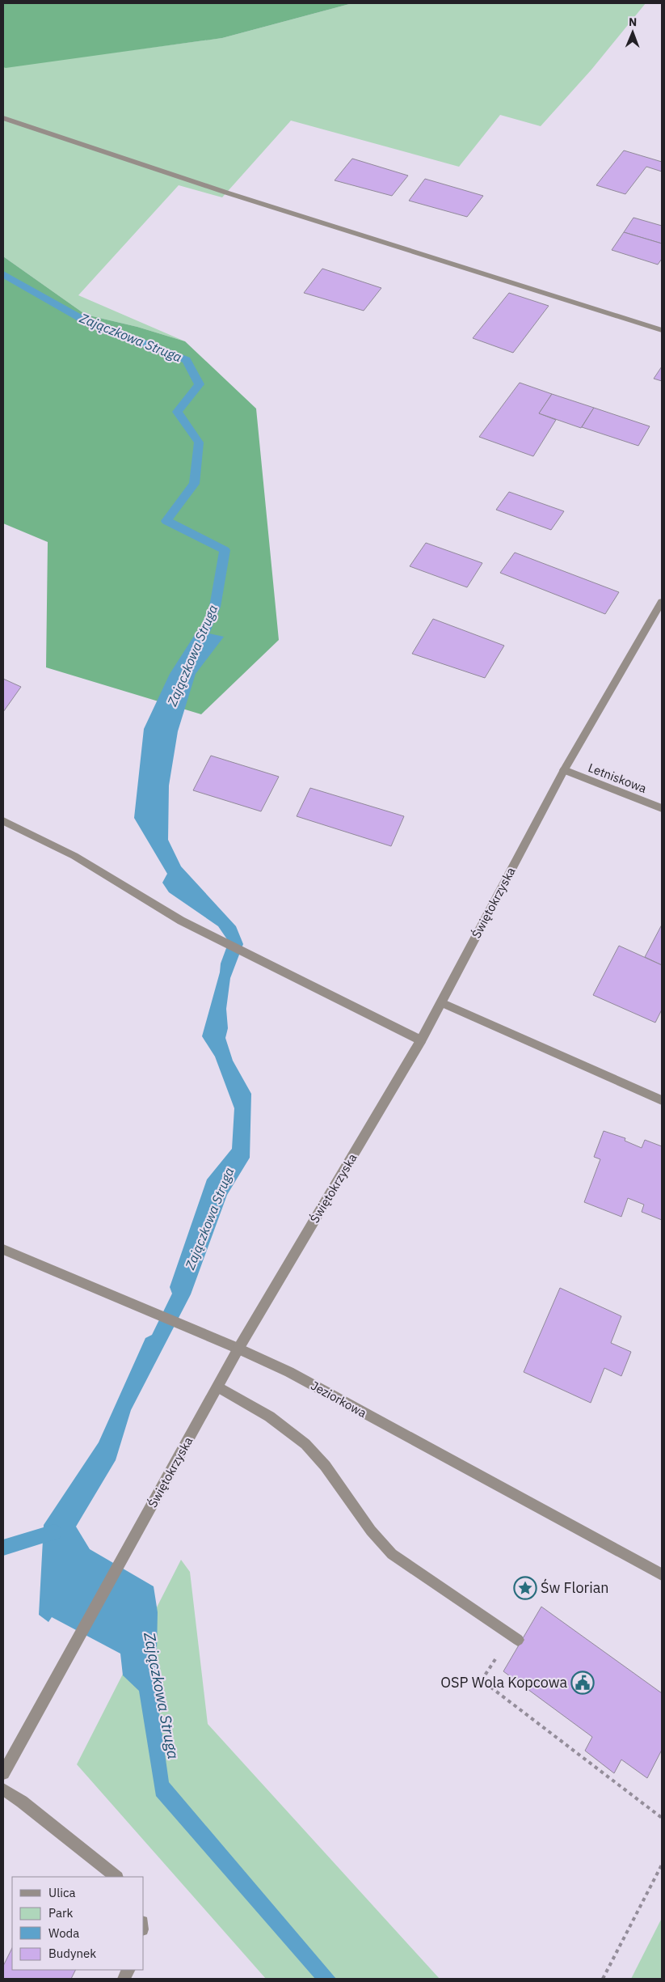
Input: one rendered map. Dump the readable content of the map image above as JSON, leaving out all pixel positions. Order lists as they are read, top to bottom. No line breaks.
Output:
{"streets":{"street":["Letniskowa","Świętokrzyska","Jeziorkowa"]},"crossings":[["Letniskowa","Świętokrzyska"],["Świętokrzyska","Jeziorkowa"]],"water":["Zajączkowa Struga"],"places":{"place":["Św Florian"],"public building":["OSP Wola Kopcowa"]},"legend":["Ulica","Park","Woda","Budynek"],"north":"top"}
